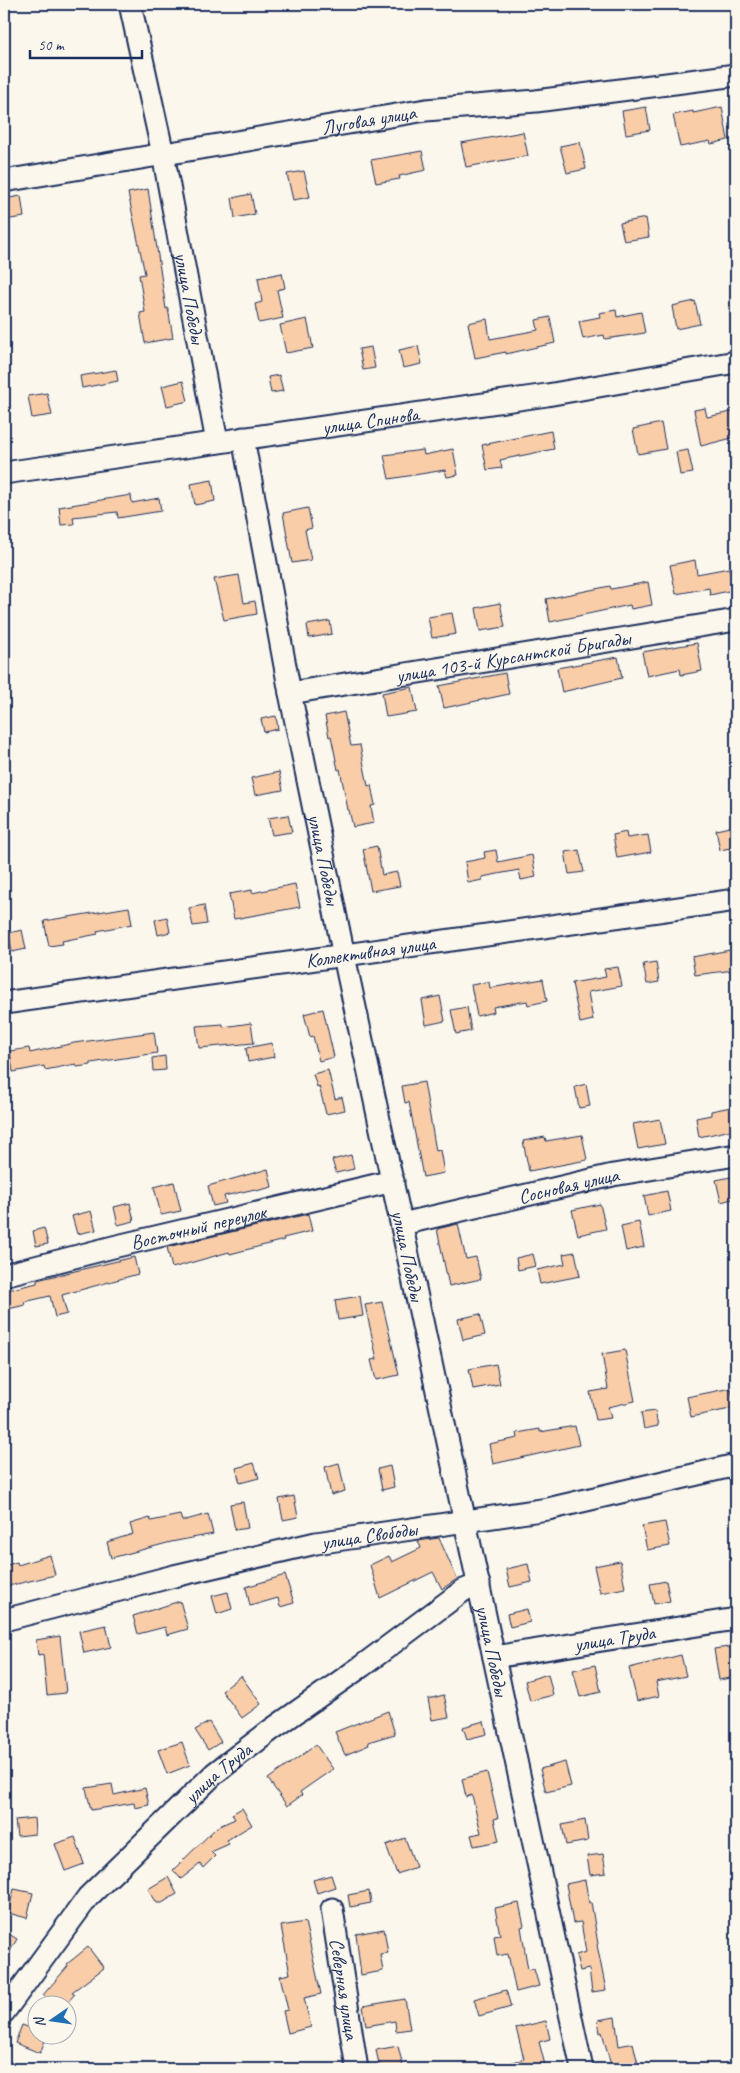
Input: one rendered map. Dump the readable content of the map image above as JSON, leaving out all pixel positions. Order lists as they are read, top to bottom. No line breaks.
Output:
{"streets":{"street":["Луговая улица","улица Победы","улица Спинова","улица 103-й Курсантской Бригады","Коллективная улица","Сосновая улица","Восточный переулок","улица Свободы","улица Труда","Северная улица"]},"crossings":[["Луговая улица","улица Победы"],["улица Победы","улица Спинова"],["улица Победы","улица 103-й Курсантской Бригады"],["улица Победы","Коллективная улица"],["улица Победы","Сосновая улица"],["улица Победы","Восточный переулок"],["улица Победы","улица Свободы"],["улица Победы","улица Труда"]],"scale_bar":"50 m","north":"left"}
